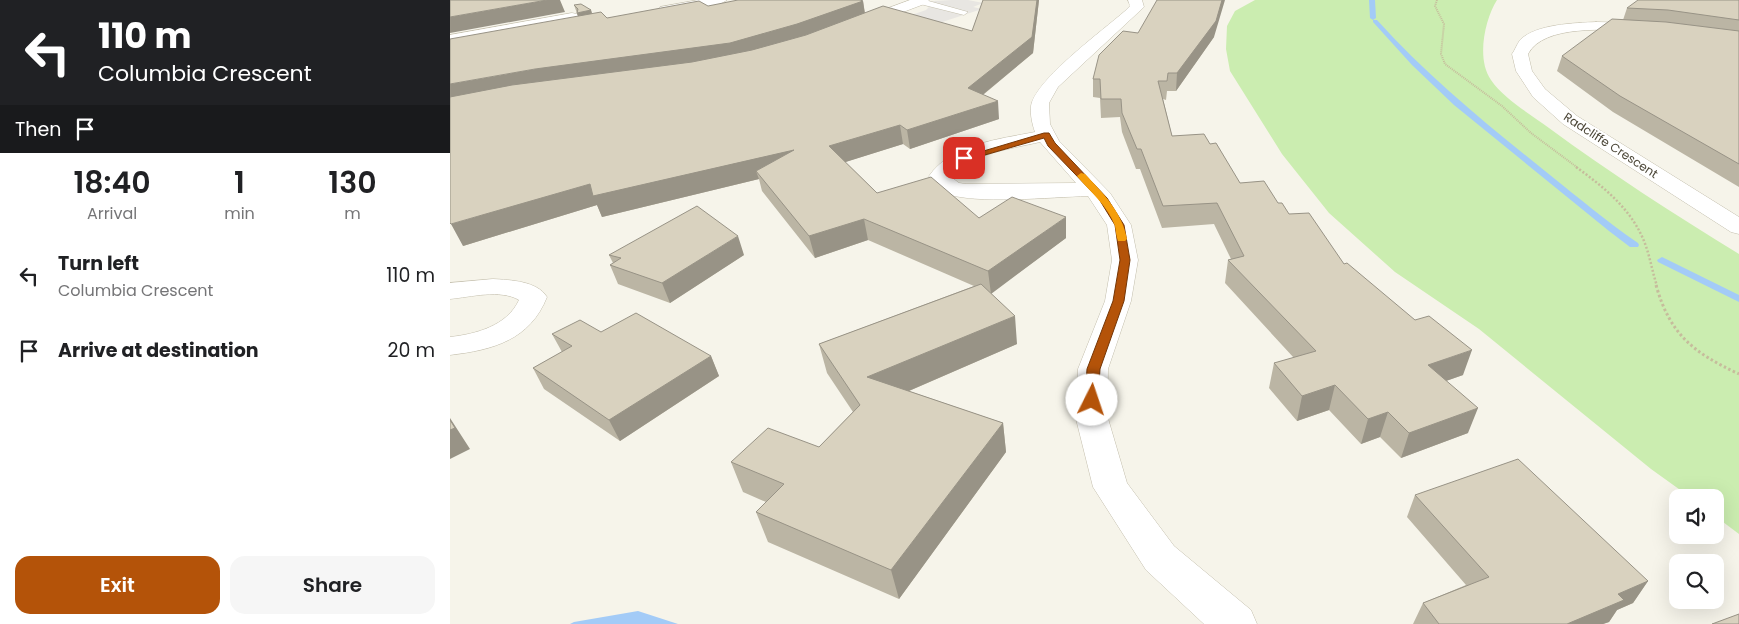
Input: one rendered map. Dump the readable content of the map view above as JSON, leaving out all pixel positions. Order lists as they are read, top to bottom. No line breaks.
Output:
{"streets":{"street":["Radcliffe Crescent"]},"page":{"turn":["110 m","Columbia Crescent"],"then":"Then","eta":["18:40","Arrival","1","min","130","m"],"list":[{"name":"Turn left","note":"Columbia Crescent","value":"110 m"},{"name":"Arrive at destination","value":"20 m"}],"buttons":["Exit","Share"]}}
